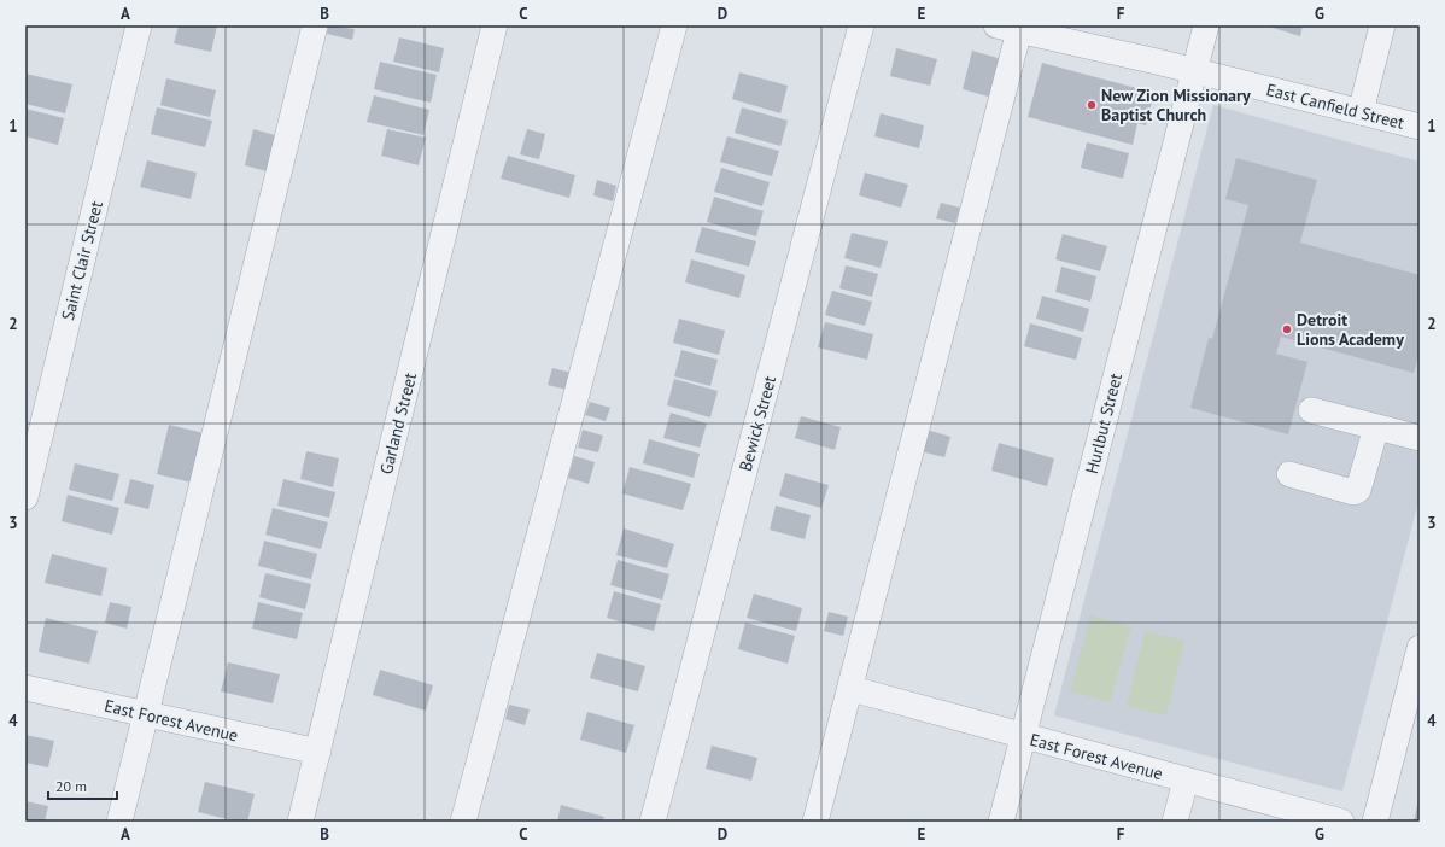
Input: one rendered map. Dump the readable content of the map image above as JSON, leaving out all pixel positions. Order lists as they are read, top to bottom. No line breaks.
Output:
{"streets":{"street":["East Canfield Street","Saint Clair Street","Garland Street","Bewick Street","Hurlbut Street","East Forest Avenue"]},"crossings":[["East Canfield Street","Hurlbut Street"],["Garland Street","East Forest Avenue"],["Hurlbut Street","East Forest Avenue"]],"places":["New Zion Missionary Baptist Church","Detroit Lions Academy"],"scale_bar":"20 m","grid":{"columns":["A","B","C","D","E","F","G"],"rows":["1","2","3","4"]}}
